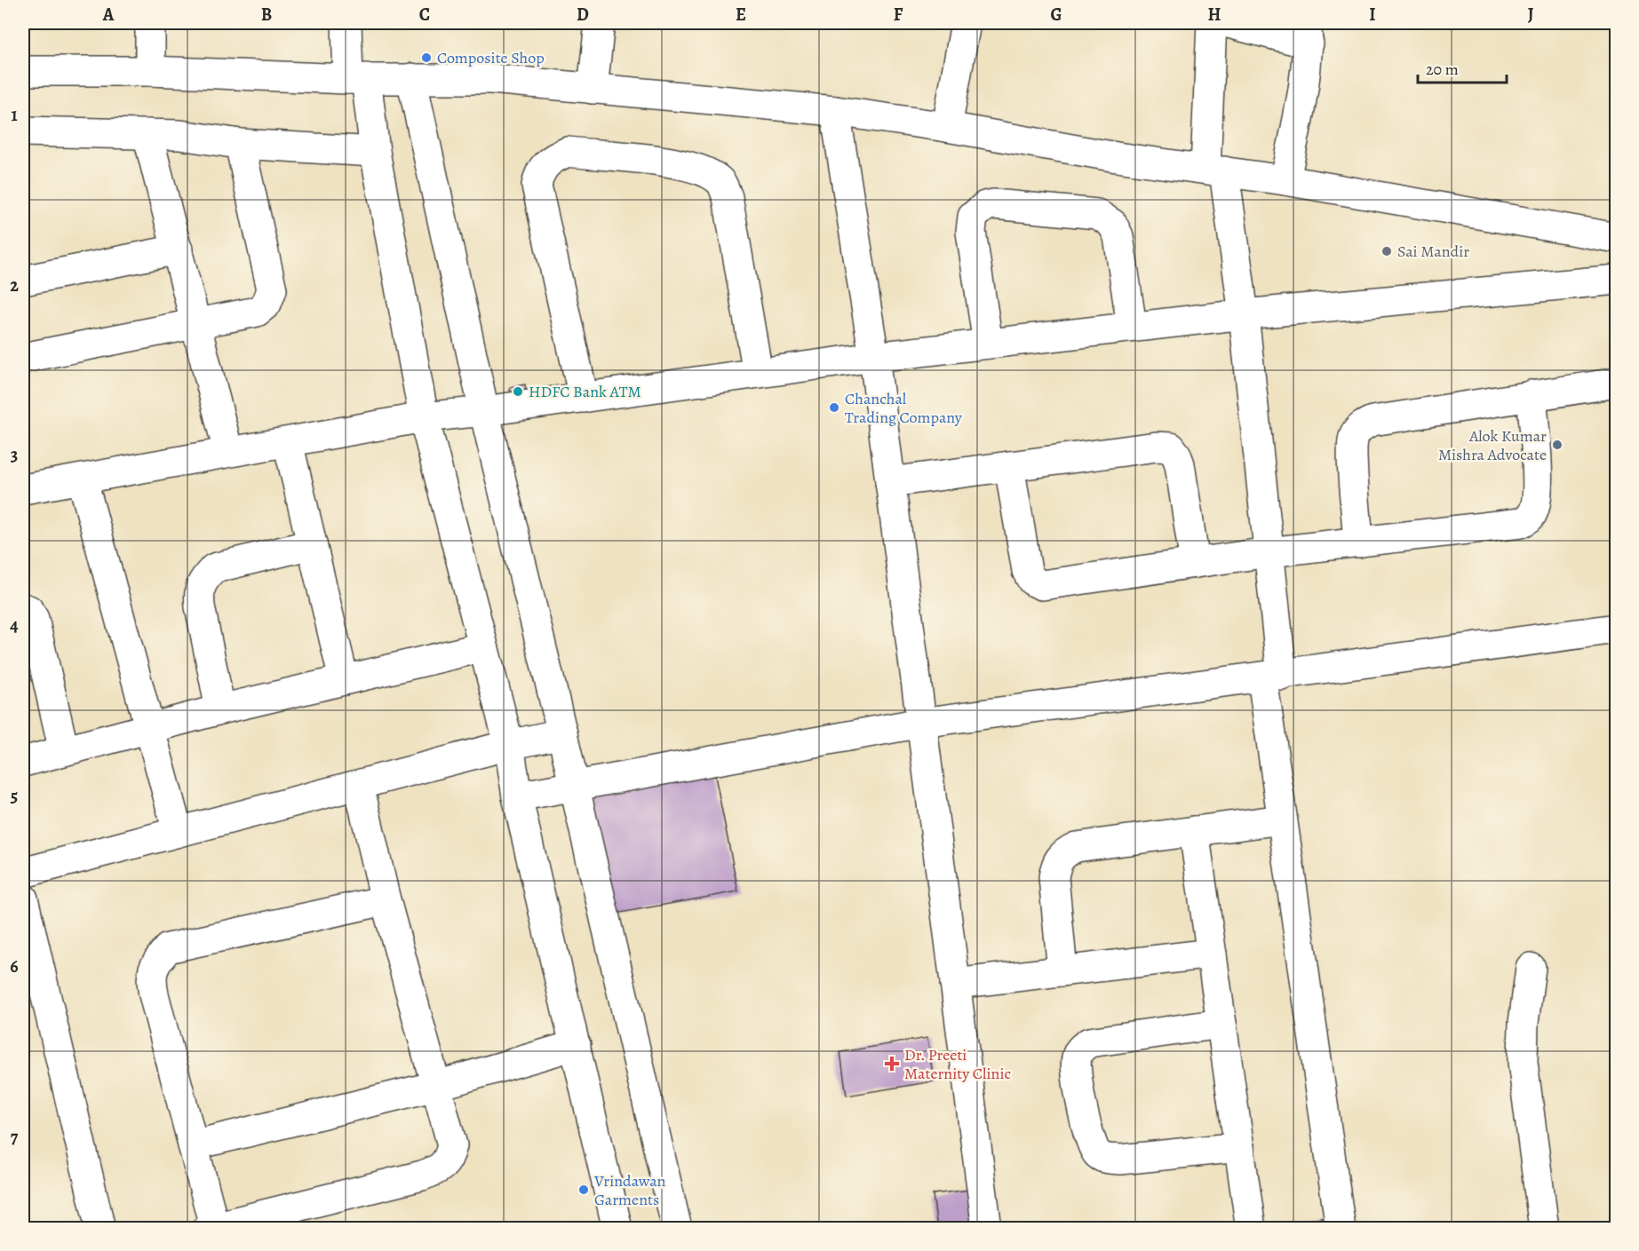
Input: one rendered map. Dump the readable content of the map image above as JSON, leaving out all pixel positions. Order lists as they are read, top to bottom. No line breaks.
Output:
{"places":{"other":["Composite Shop","Sai Mandir","HDFC Bank ATM","Chanchal Trading Company","Alok Kumar Mishra Advocate","Vrindawan Garments"],"health":["Dr. Preeti Maternity Clinic"]},"scale_bar":"20 m","grid":{"columns":["A","B","C","D","E","F","G","H","I","J"],"rows":["1","2","3","4","5","6","7"]}}
